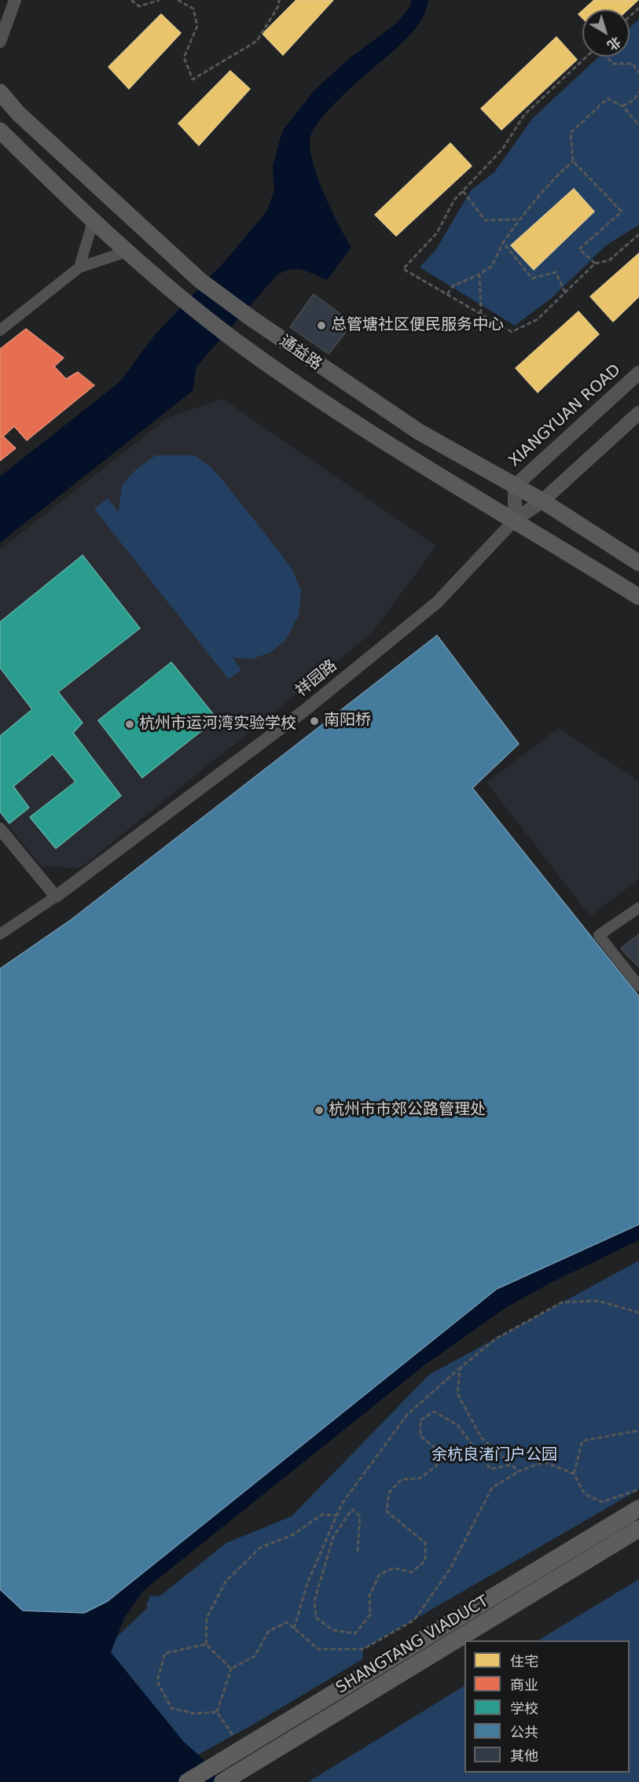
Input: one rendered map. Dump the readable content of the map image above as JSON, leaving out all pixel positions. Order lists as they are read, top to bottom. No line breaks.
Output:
{"streets":{"highway":["SHANGTANG VIADUCT"],"main road":["通益路","XIANGYUAN ROAD"],"street":["祥园路"]},"crossings":[["通益路","XIANGYUAN ROAD"],["通益路","祥园路"],["XIANGYUAN ROAD","祥园路"]],"parks":["余杭良渚门户公园"],"places":["总管塘社区便民服务中心","南阳桥","杭州市运河湾实验学校","杭州市市郊公路管理处"],"legend":["住宅","商业","学校","公共","其他"],"north":"bottom right"}
